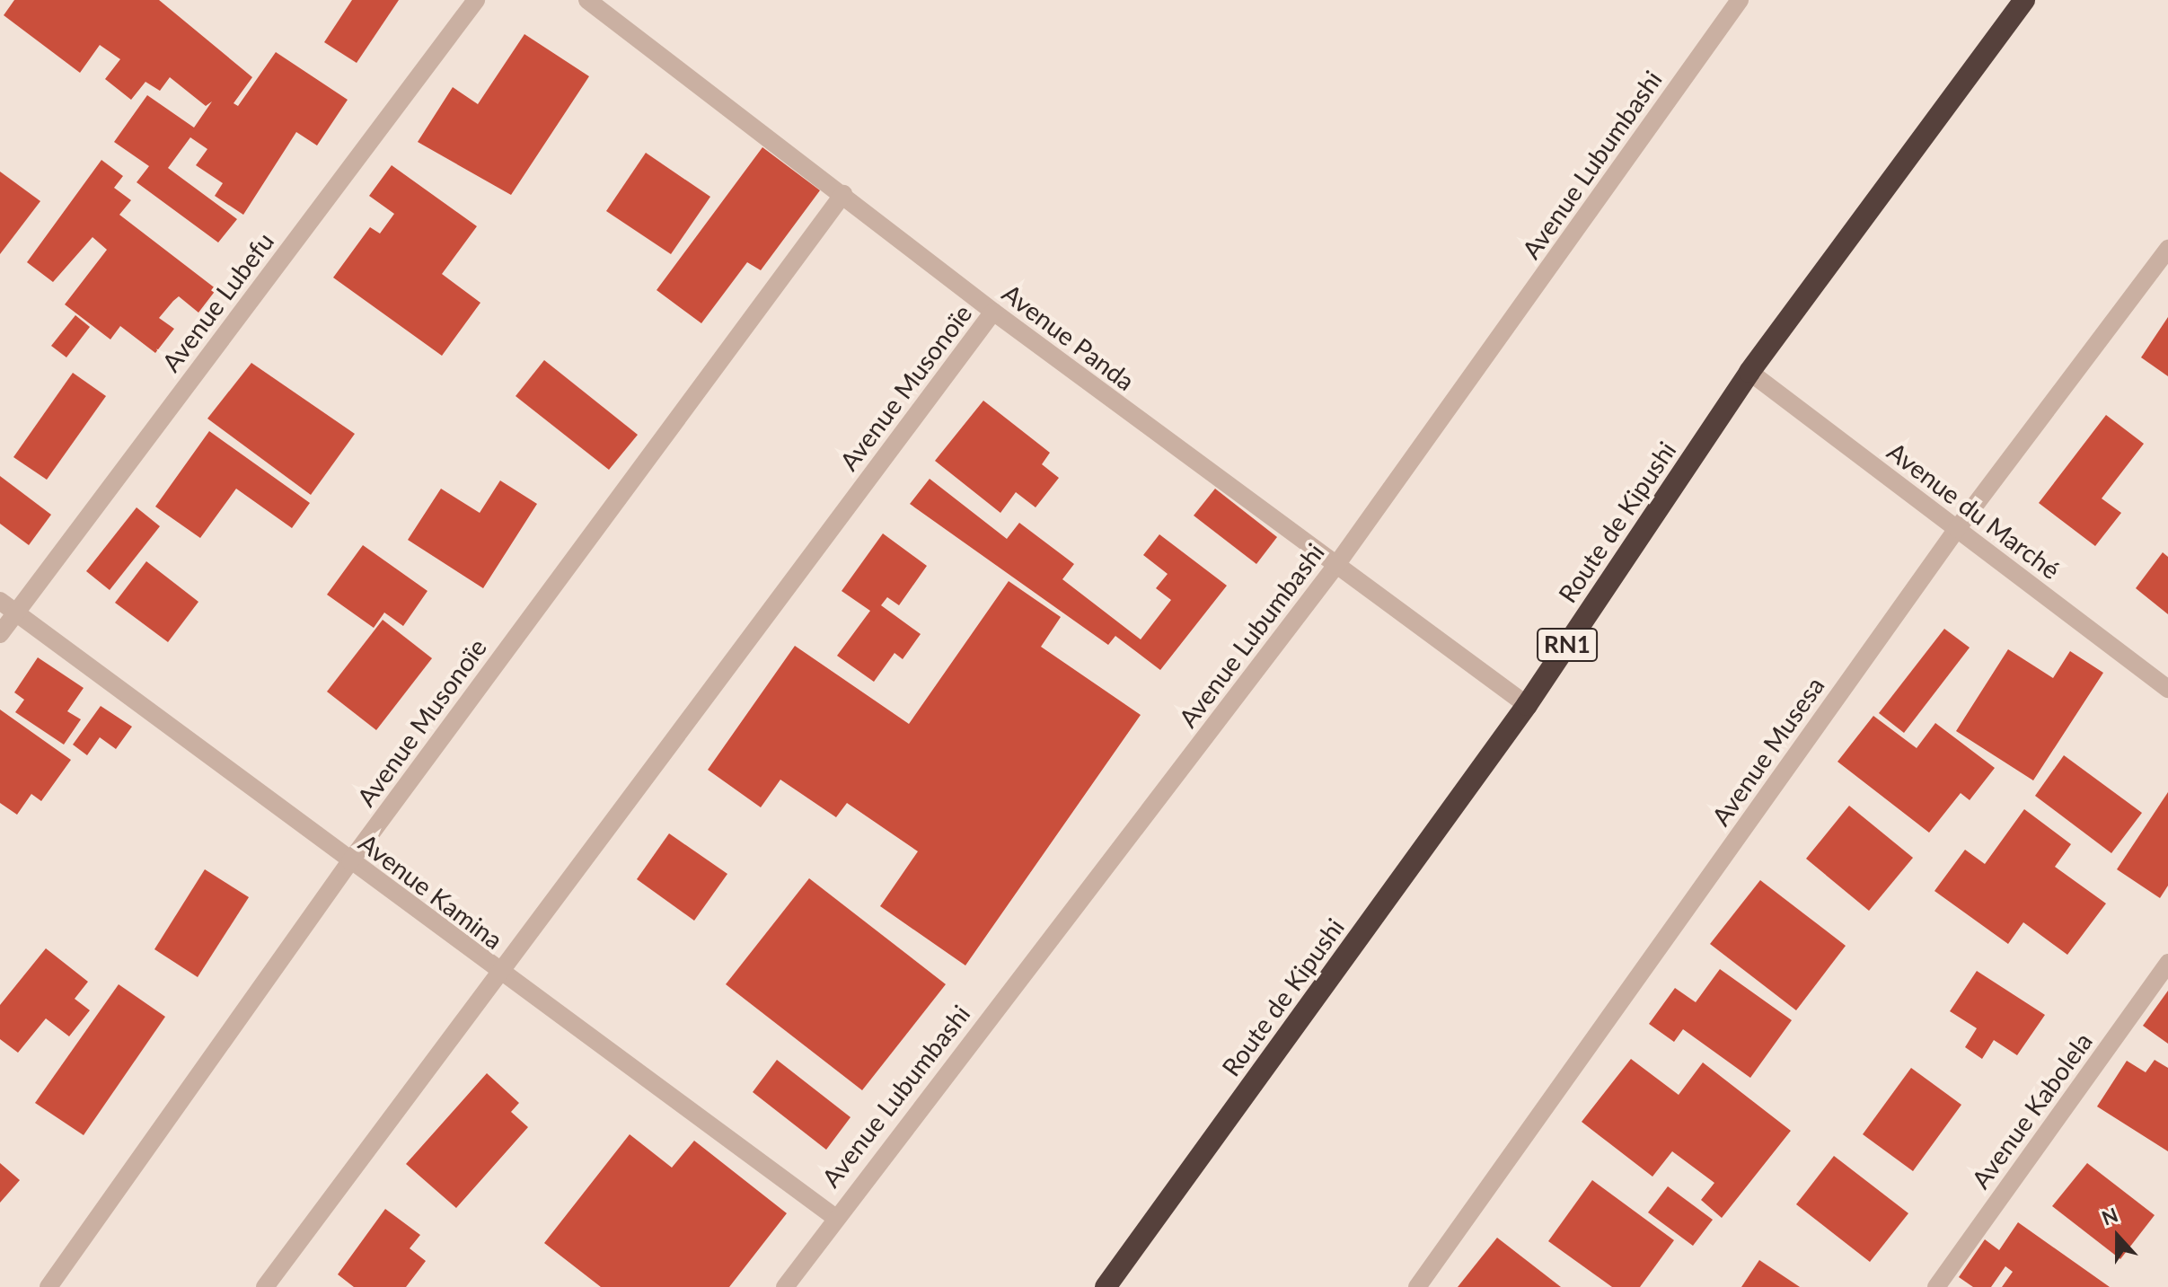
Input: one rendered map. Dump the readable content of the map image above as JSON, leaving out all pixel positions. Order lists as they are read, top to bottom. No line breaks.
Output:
{"streets":{"highway":["Route de Kipushi","RN1"],"street":["Avenue Lubumbashi","Avenue Lubefu","Avenue Panda","Avenue Musonoïe","Avenue du Marché","Avenue Musesa","Avenue Kamina","Avenue Kabolela"]},"crossings":[["Avenue Lubumbashi","Avenue Panda"],["Avenue Lubumbashi","Avenue Kamina"],["Avenue Lubefu","Avenue Kamina"],["Avenue Panda","Avenue Musonoïe"],["Avenue Panda","Route de Kipushi"],["Avenue Musonoïe","Avenue Kamina"],["Avenue du Marché","Route de Kipushi"],["Avenue du Marché","Avenue Musesa"]],"north":"top"}
